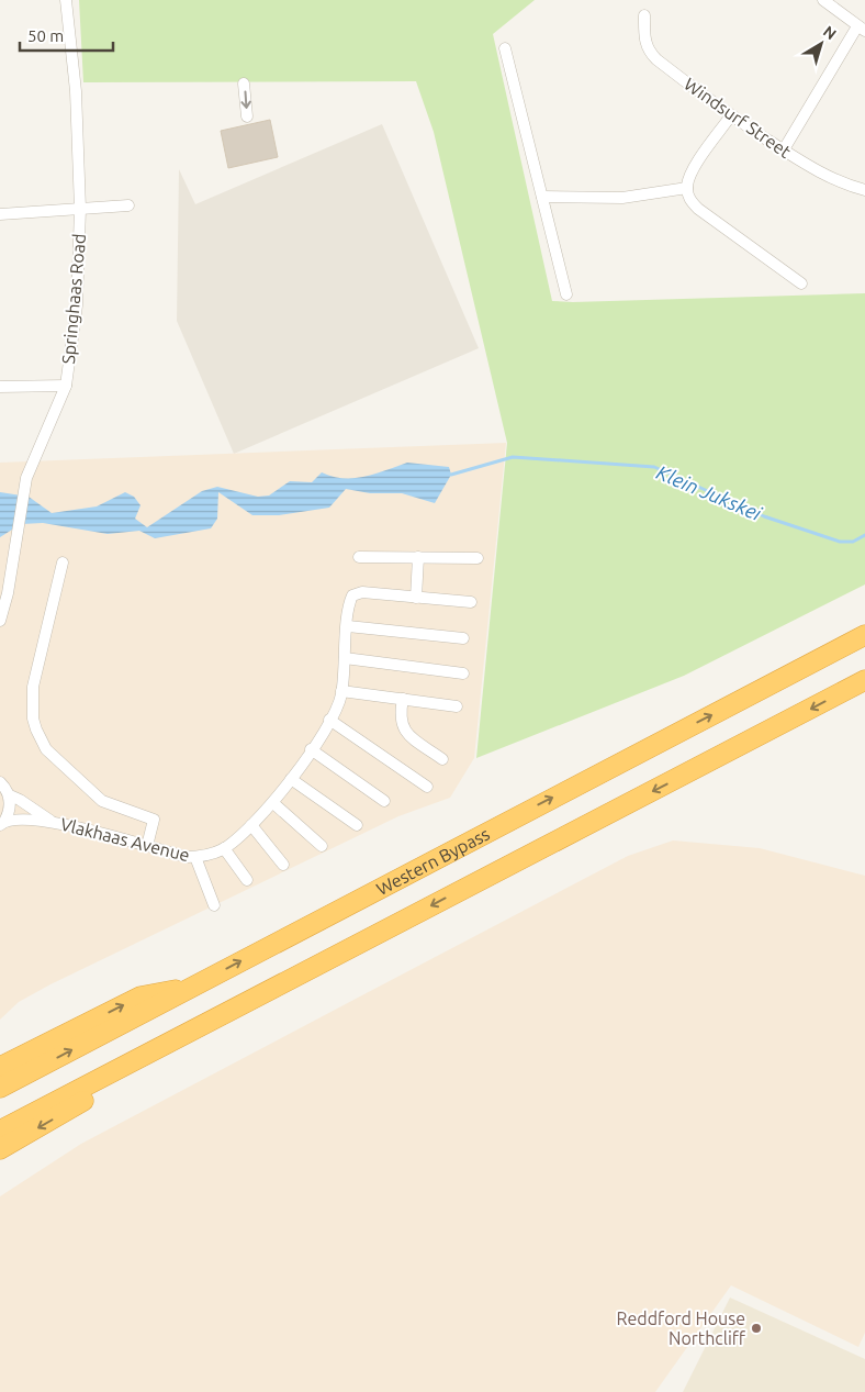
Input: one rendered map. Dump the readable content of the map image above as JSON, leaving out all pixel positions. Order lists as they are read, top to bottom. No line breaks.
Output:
{"streets":{"highway":["Western Bypass"],"street":["Windsurf Street","Springhaas Road","Vlakhaas Avenue"]},"water":["Klein Jukskei"],"places":["Reddford House Northcliff"],"scale_bar":"50 m","north":"top right"}
